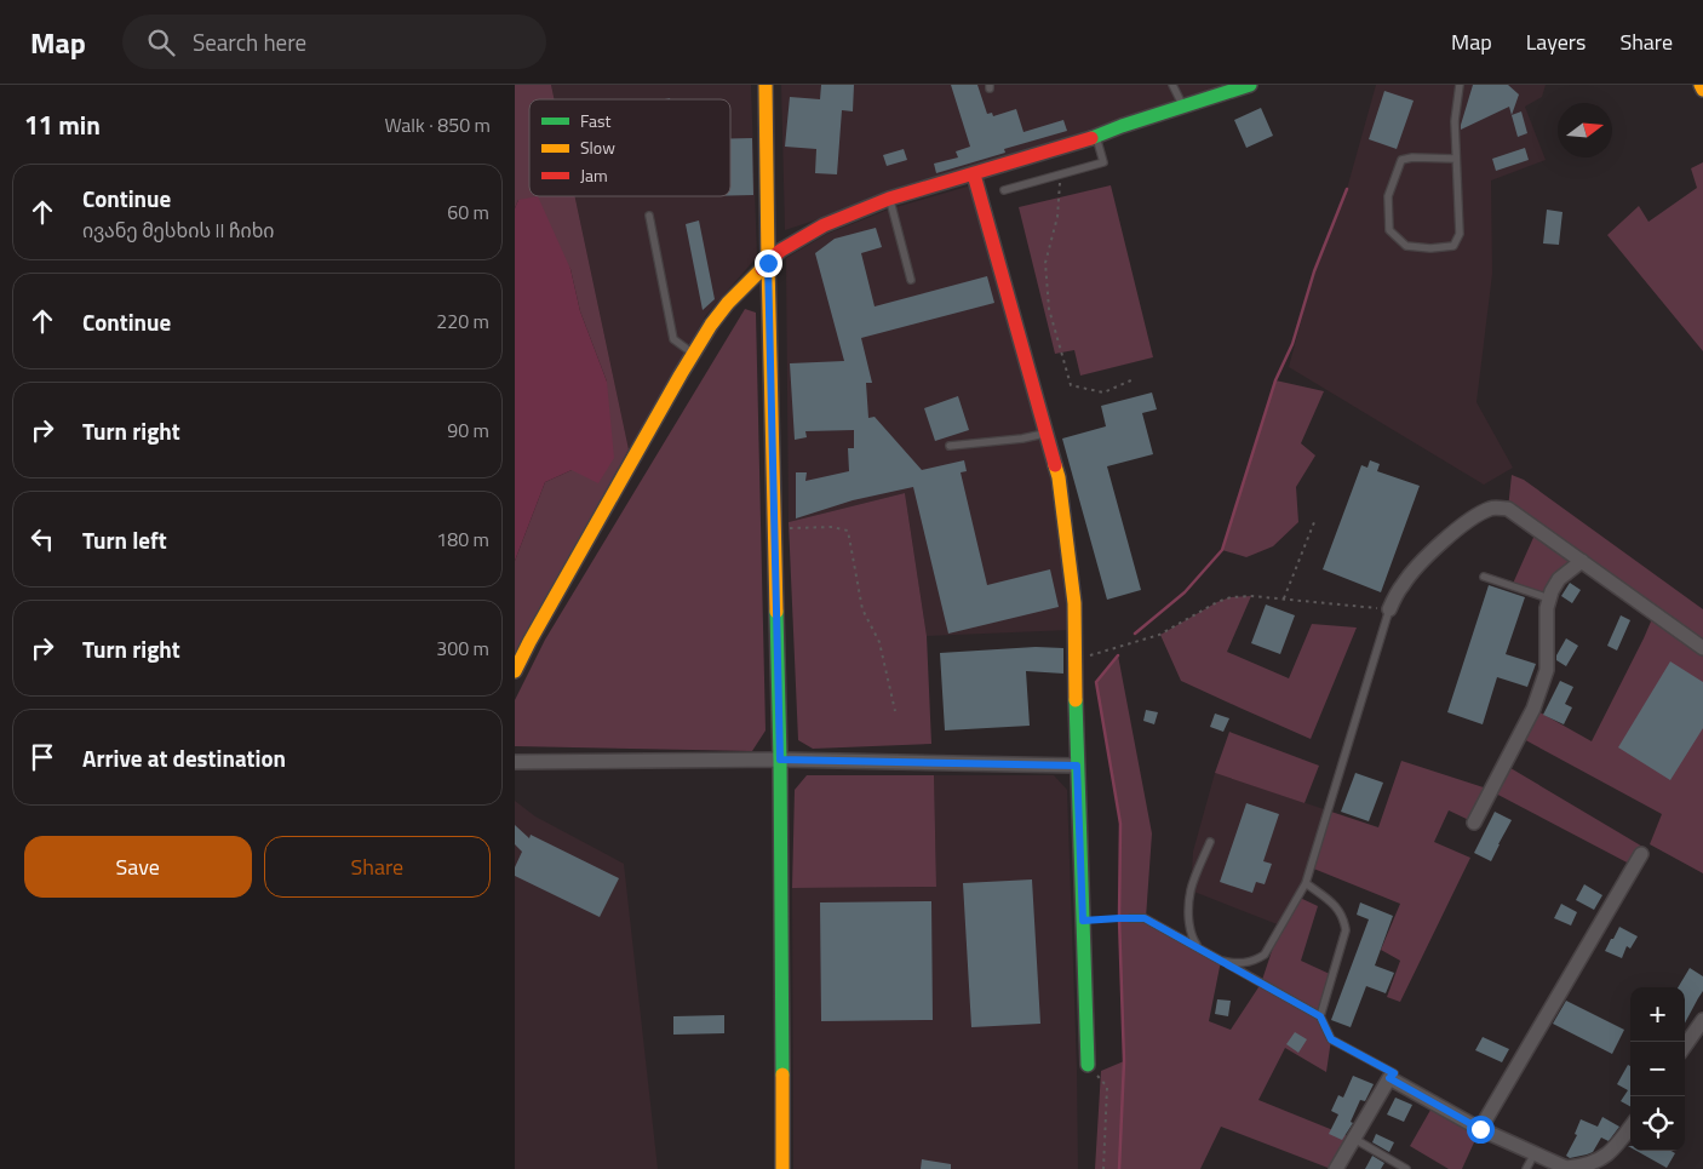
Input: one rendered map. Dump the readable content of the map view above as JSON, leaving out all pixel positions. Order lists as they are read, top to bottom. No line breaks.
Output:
{"legend":["Fast","Slow","Jam"],"north":"right","page":{"header":"Map","search":"Search here","nav":["Map","Layers","Share"],"heading":["11 min","Walk · 850 m"],"list":[["Continue","ივანე მესხის II ჩიხი","60 m"],["Continue","220 m"],["Turn right","90 m"],["Turn left","180 m"],["Turn right","300 m"],"Arrive at destination"],"buttons":["Save","Share"],"map_buttons":["+","−"]}}
